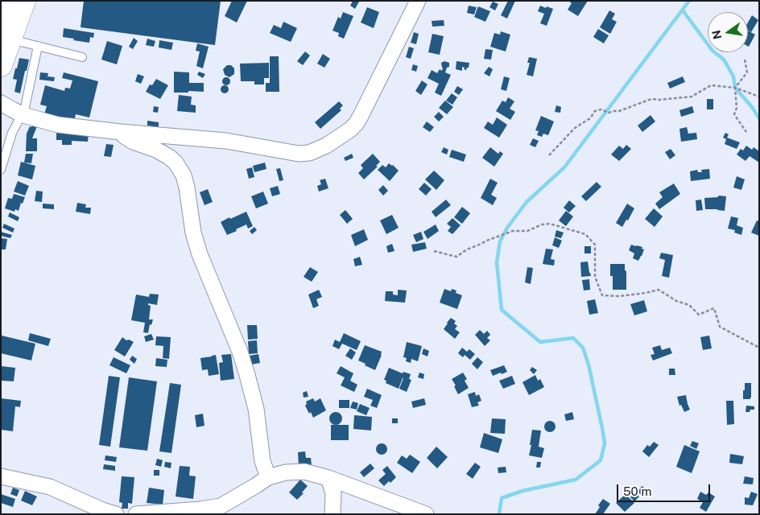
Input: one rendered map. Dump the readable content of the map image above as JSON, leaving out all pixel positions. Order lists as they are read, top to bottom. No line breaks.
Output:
{"scale_bar":"50 m","north":"left"}
